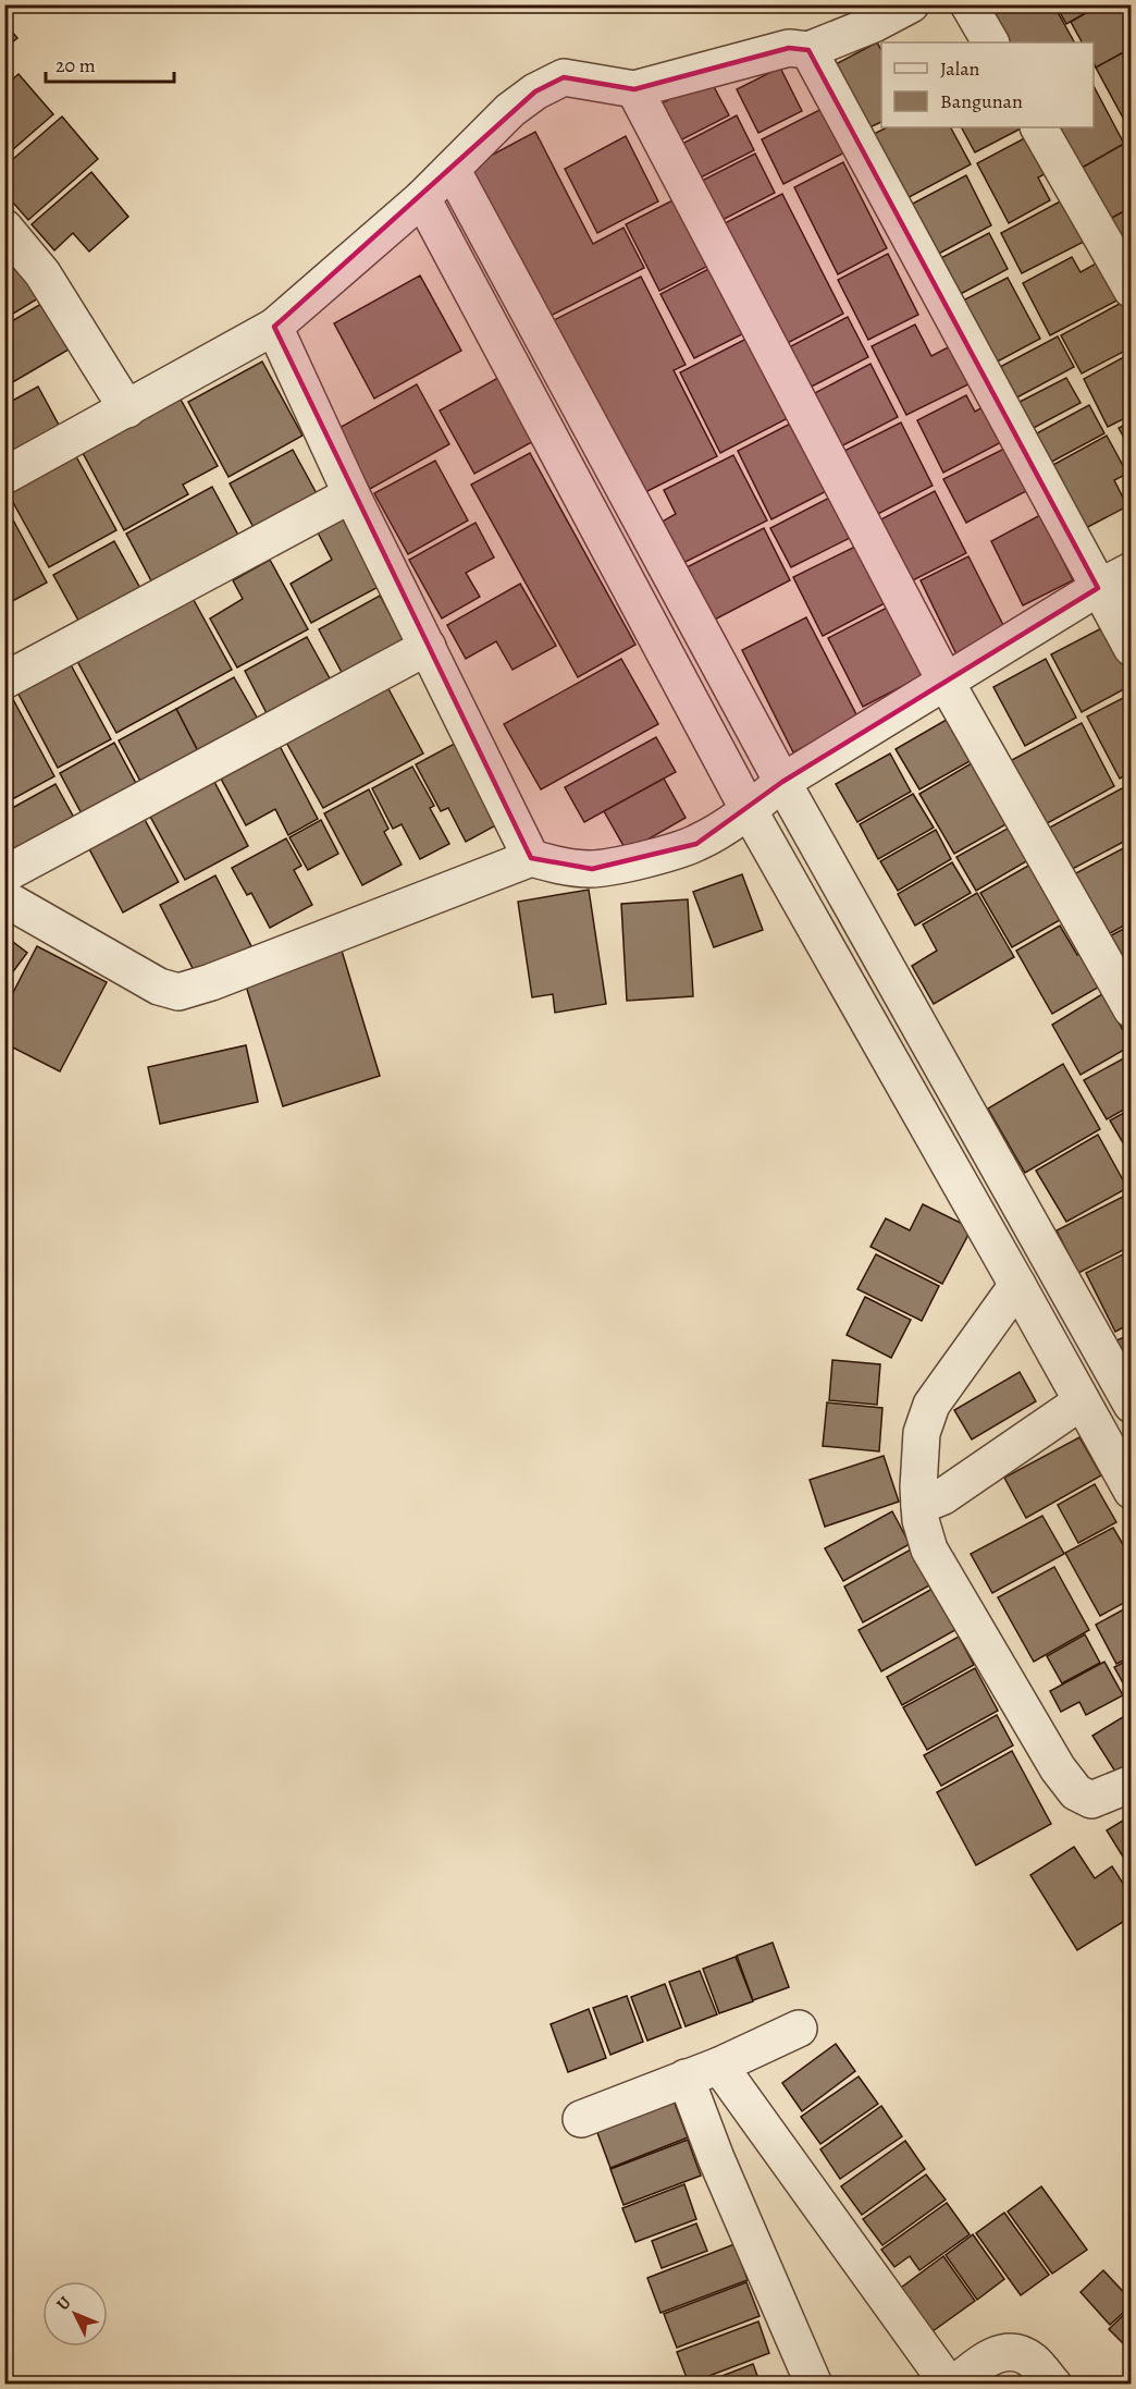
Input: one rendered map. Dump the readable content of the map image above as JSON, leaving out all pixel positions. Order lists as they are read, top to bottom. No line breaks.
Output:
{"legend":["Jalan","Bangunan"],"scale_bar":"20 m","north":"top left"}
